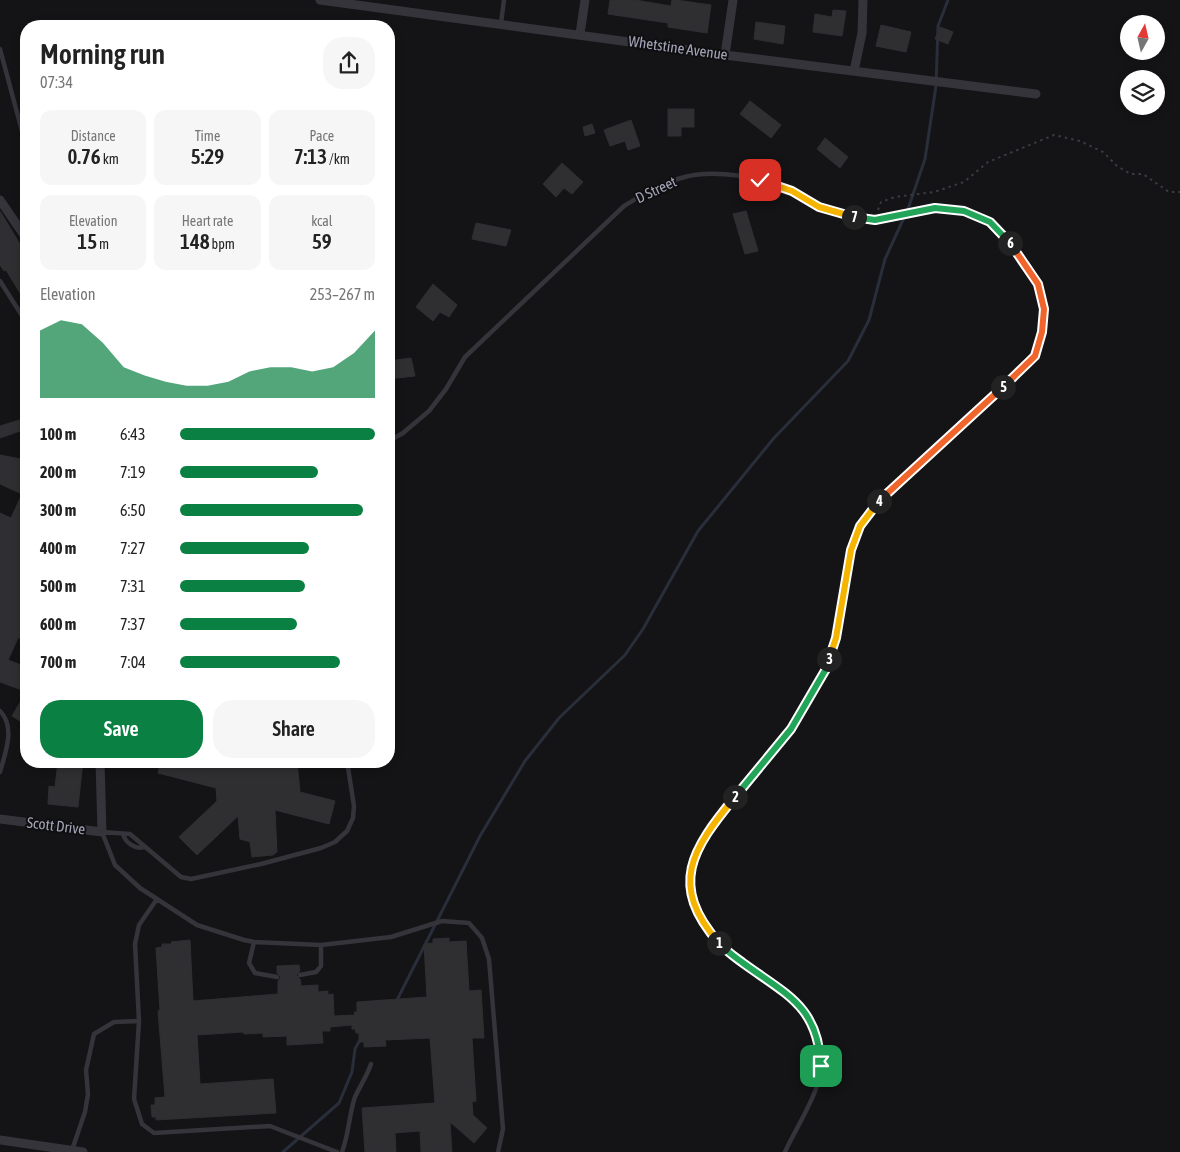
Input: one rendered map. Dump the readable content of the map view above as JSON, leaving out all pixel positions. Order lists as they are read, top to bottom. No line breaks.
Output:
{"streets":{"street":["Whetstine Avenue","Scott Drive"],"lane":["D Street"]},"north":"top","page":{"heading":["Morning run","07:34"],"stats":[["Distance","0.76 km"],["Time","5:29"],["Pace","7:13 /km"],["Elevation","15 m"],["Heart rate","148 bpm"],["kcal","59"]],"pins":["7","6","5","4","3","2","1"],"chart":["Elevation","253–267 m"],"list":[{"name":"100 m","note":"6:43"},{"name":"200 m","note":"7:19"},{"name":"300 m","note":"6:50"},{"name":"400 m","note":"7:27"},{"name":"500 m","note":"7:31"},{"name":"600 m","note":"7:37"},{"name":"700 m","note":"7:04"}],"buttons":["Save","Share"]}}
